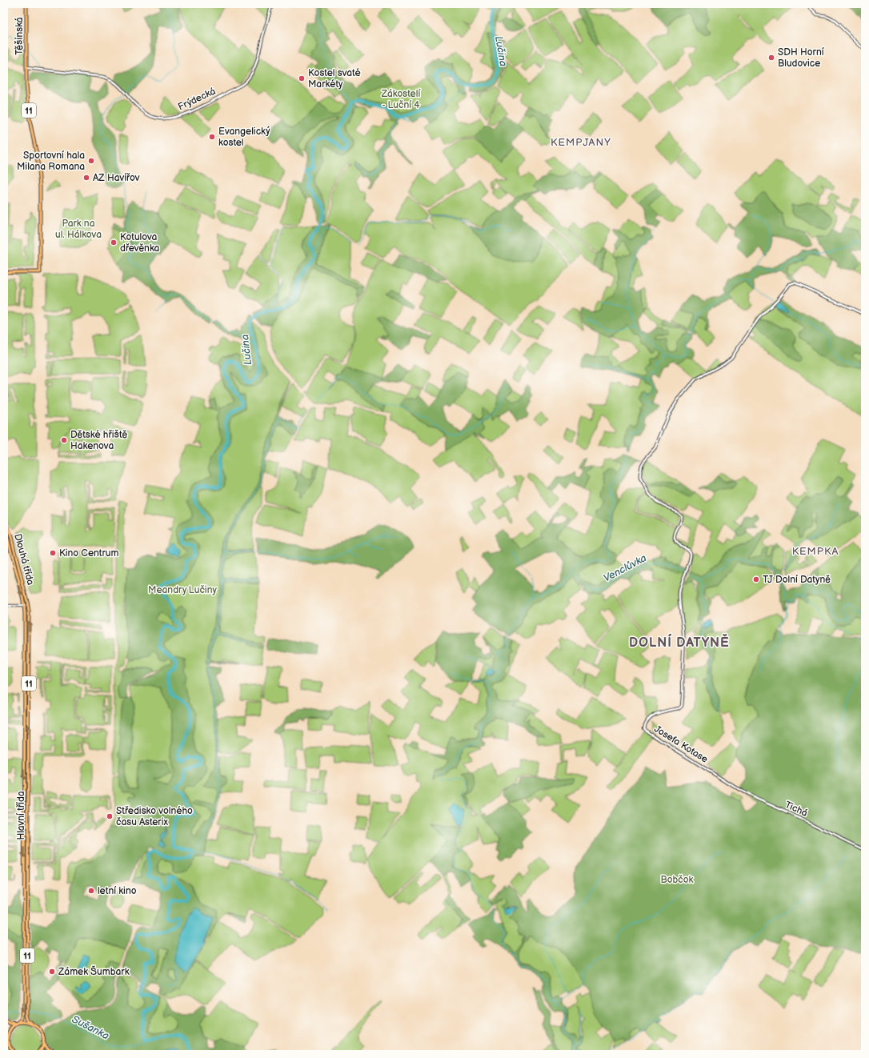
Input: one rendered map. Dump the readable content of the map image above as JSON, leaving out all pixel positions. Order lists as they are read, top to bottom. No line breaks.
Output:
{"streets":{"highway":["11"],"main road":["Těšínská","Dlouhá třída","Hlavní třída"],"street":["Frýdecká","Josefa Kotase","Tichá"]},"crossings":[["Těšínská","Frýdecká"],["Těšínská","11"],["Frýdecká","11"],["11","Dlouhá třída"],["11","Hlavní třída"],["Dlouhá třída","Hlavní třída"],["Josefa Kotase","Tichá"]],"districts":["KEMPJANY","KEMPKA","DOLNÍ DATYNĚ"],"water":["Lučina","Venclůvka","Sušanka"],"parks":["Zákostelí - Luční 4","Park na ul. Hálkova","Meandry Lučiny","Bobčok"],"places":["SDH Horní Bludovice","Kostel svaté Markéty","Evangelický kostel","Sportovní hala Milana Romana","AZ Havířov","Kotulova dřevěnka","Dětské hřiště Hakenova","Kino Centrum","TJ Dolní Datyně","Středisko volného času Asterix","letní kino","Zámek Šumbark"]}
